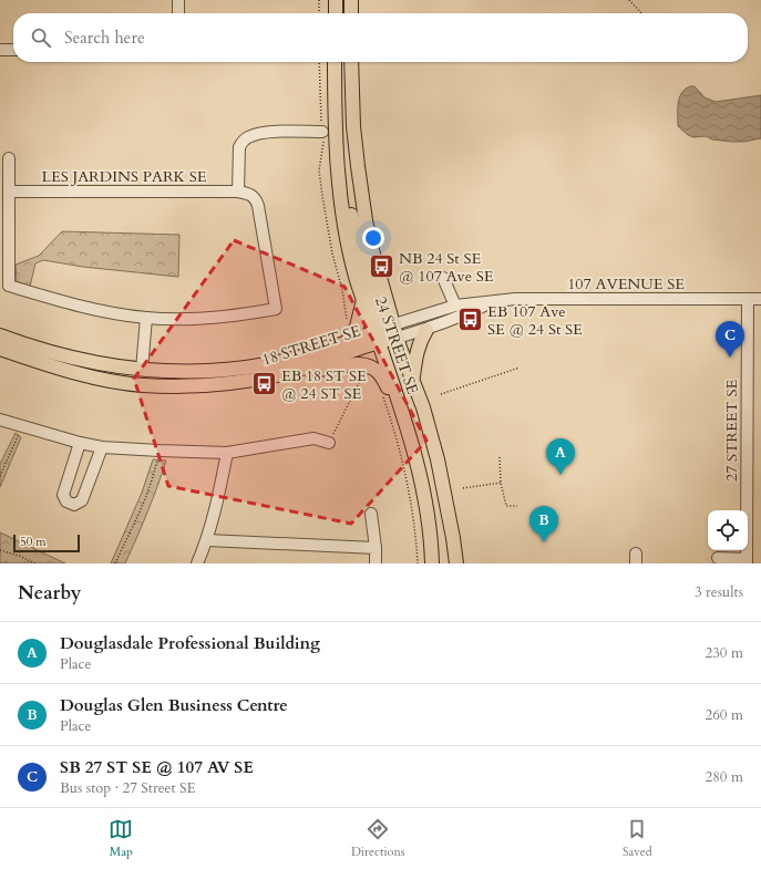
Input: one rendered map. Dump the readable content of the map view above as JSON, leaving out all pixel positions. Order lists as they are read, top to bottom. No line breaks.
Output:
{"streets":{"main road":["18 STREET SE","24 STREET SE"],"street":["LES JARDINS PARK SE","107 AVENUE SE","27 STREET SE"]},"crossings":[["107 AVENUE SE","18 STREET SE"],["107 AVENUE SE","24 STREET SE"],["107 AVENUE SE","27 STREET SE"],["18 STREET SE","24 STREET SE"]],"places":{"bus stop":["NB 24 St SE @ 107 Ave SE","EB 107 Ave SE @ 24 St SE","EB 18 ST SE @ 24 ST SE"]},"scale_bar":"50 m","page":{"search":"Search here","pins":["C","A","B"],"scale":"50 m","heading":["Nearby","3 results"],"list":[{"mark":"A","name":"Douglasdale Professional Building","note":"Place","value":"230 m"},{"mark":"B","name":"Douglas Glen Business Centre","note":"Place","value":"260 m"},{"mark":"C","name":"SB 27 ST SE @ 107 AV SE","note":"Bus stop · 27 Street SE","value":"280 m"}],"nav":["Map","Directions","Saved"]}}
